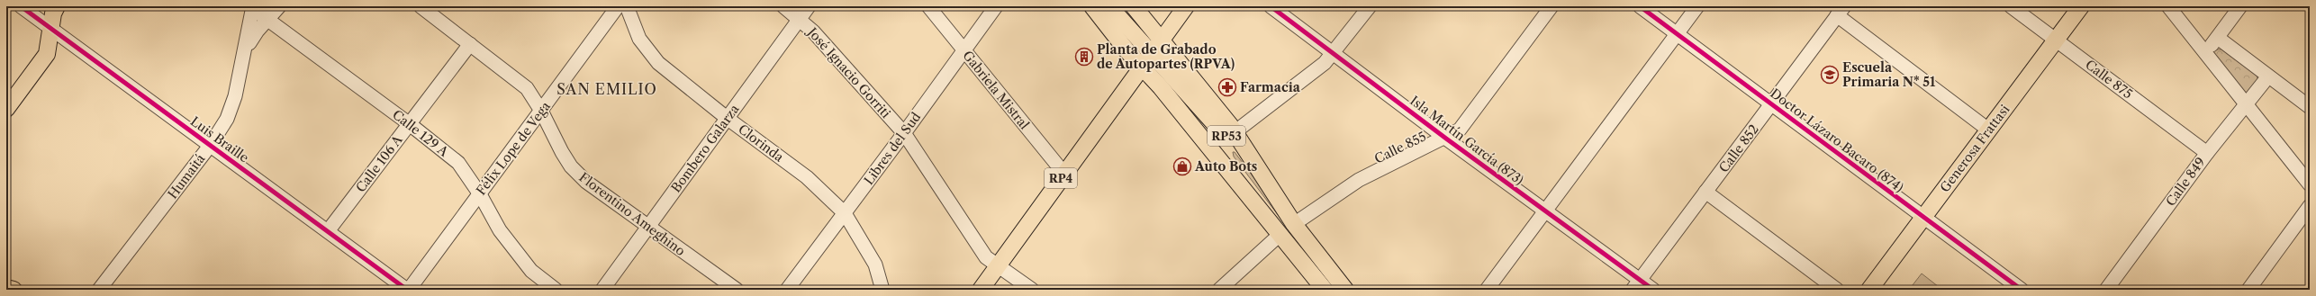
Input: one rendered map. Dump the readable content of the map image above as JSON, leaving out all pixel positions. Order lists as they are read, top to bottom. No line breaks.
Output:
{"streets":{"main road":["RP53","Generosa Frattasi","RP4"],"street":["José Ignacio Gorriti","Calle 875","Gabriela Mistral","Calle 129 A","Luis Braille","Isla Martín García (873)","Doctor Lázaro Bacaro (874)","Clorinda","Calle 855","Félix Lope de Vega","Bombero Galarza","Libres del Sud","Calle 852","Calle 106 A","Humaitá","Calle 849","Florentino Ameghino"]},"crossings":[["José Ignacio Gorriti","Bombero Galarza"],["José Ignacio Gorriti","Libres del Sud"],["José Ignacio Gorriti","RP4"],["Calle 875","Generosa Frattasi"],["Calle 875","Calle 849"],["Gabriela Mistral","Libres del Sud"],["Gabriela Mistral","RP4"],["Calle 129 A","Félix Lope de Vega"],["Calle 129 A","Calle 106 A"],["Calle 129 A","Humaitá"],["RP53","Calle 855"],["RP53","RP4"],["Luis Braille","Félix Lope de Vega"],["Luis Braille","Calle 106 A"],["Luis Braille","Humaitá"],["Isla Martín García (873)","Calle 855"],["Isla Martín García (873)","Calle 852"],["Doctor Lázaro Bacaro (874)","Calle 852"],["Doctor Lázaro Bacaro (874)","Generosa Frattasi"],["Clorinda","Bombero Galarza"],["Clorinda","Libres del Sud"],["Félix Lope de Vega","Florentino Ameghino"],["Bombero Galarza","Florentino Ameghino"],["Calle 106 A","Florentino Ameghino"]],"districts":["SAN EMILIO"],"places":{"building":["Planta de Grabado de Autopartes (RPVA)"],"school or university":["Escuela Primaria N* 51"],"pharmacy":["Farmacia"],"shop":["Auto Bots"]}}
